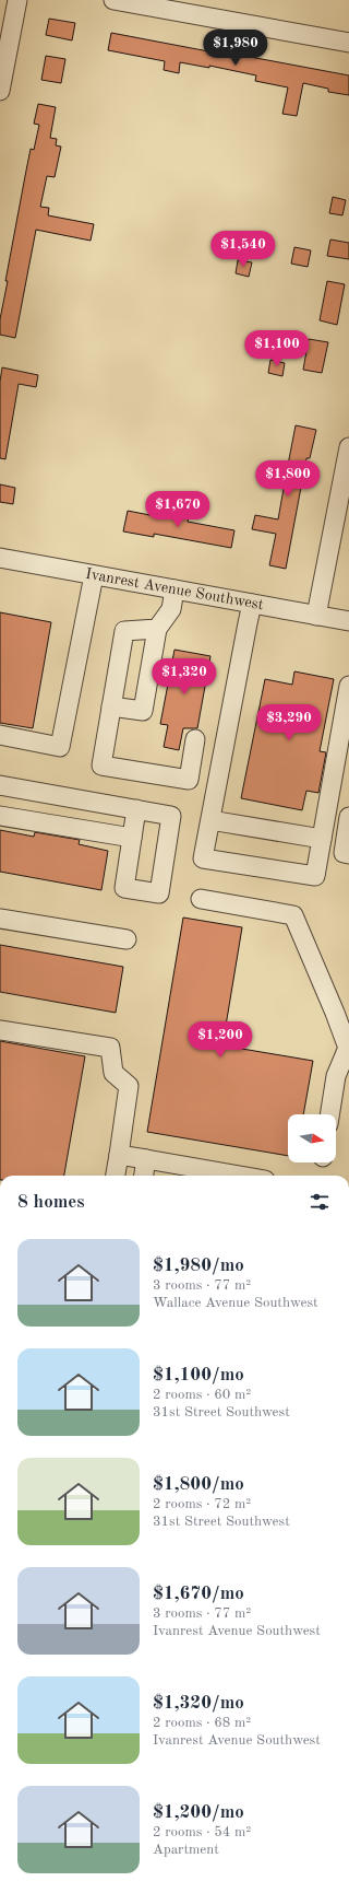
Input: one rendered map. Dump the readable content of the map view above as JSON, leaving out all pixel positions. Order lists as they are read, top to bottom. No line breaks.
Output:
{"streets":{"street":["Ivanrest Avenue Southwest"]},"north":"right","page":{"price":["$1,980","$1,540","$1,100","$1,800","$1,670","$1,320","$3,290","$1,200"],"heading":"8 homes","list":[{"name":"$1,980/mo","note":"3 rooms · 77 m² · Wallace Avenue Southwest"},{"name":"$1,100/mo","note":"2 rooms · 60 m² · 31st Street Southwest"},{"name":"$1,800/mo","note":"2 rooms · 72 m² · 31st Street Southwest"},{"name":"$1,670/mo","note":"3 rooms · 77 m² · Ivanrest Avenue Southwest"},{"name":"$1,320/mo","note":"2 rooms · 68 m² · Ivanrest Avenue Southwest"},{"name":"$1,200/mo","note":"2 rooms · 54 m² · Apartment"}]}}
